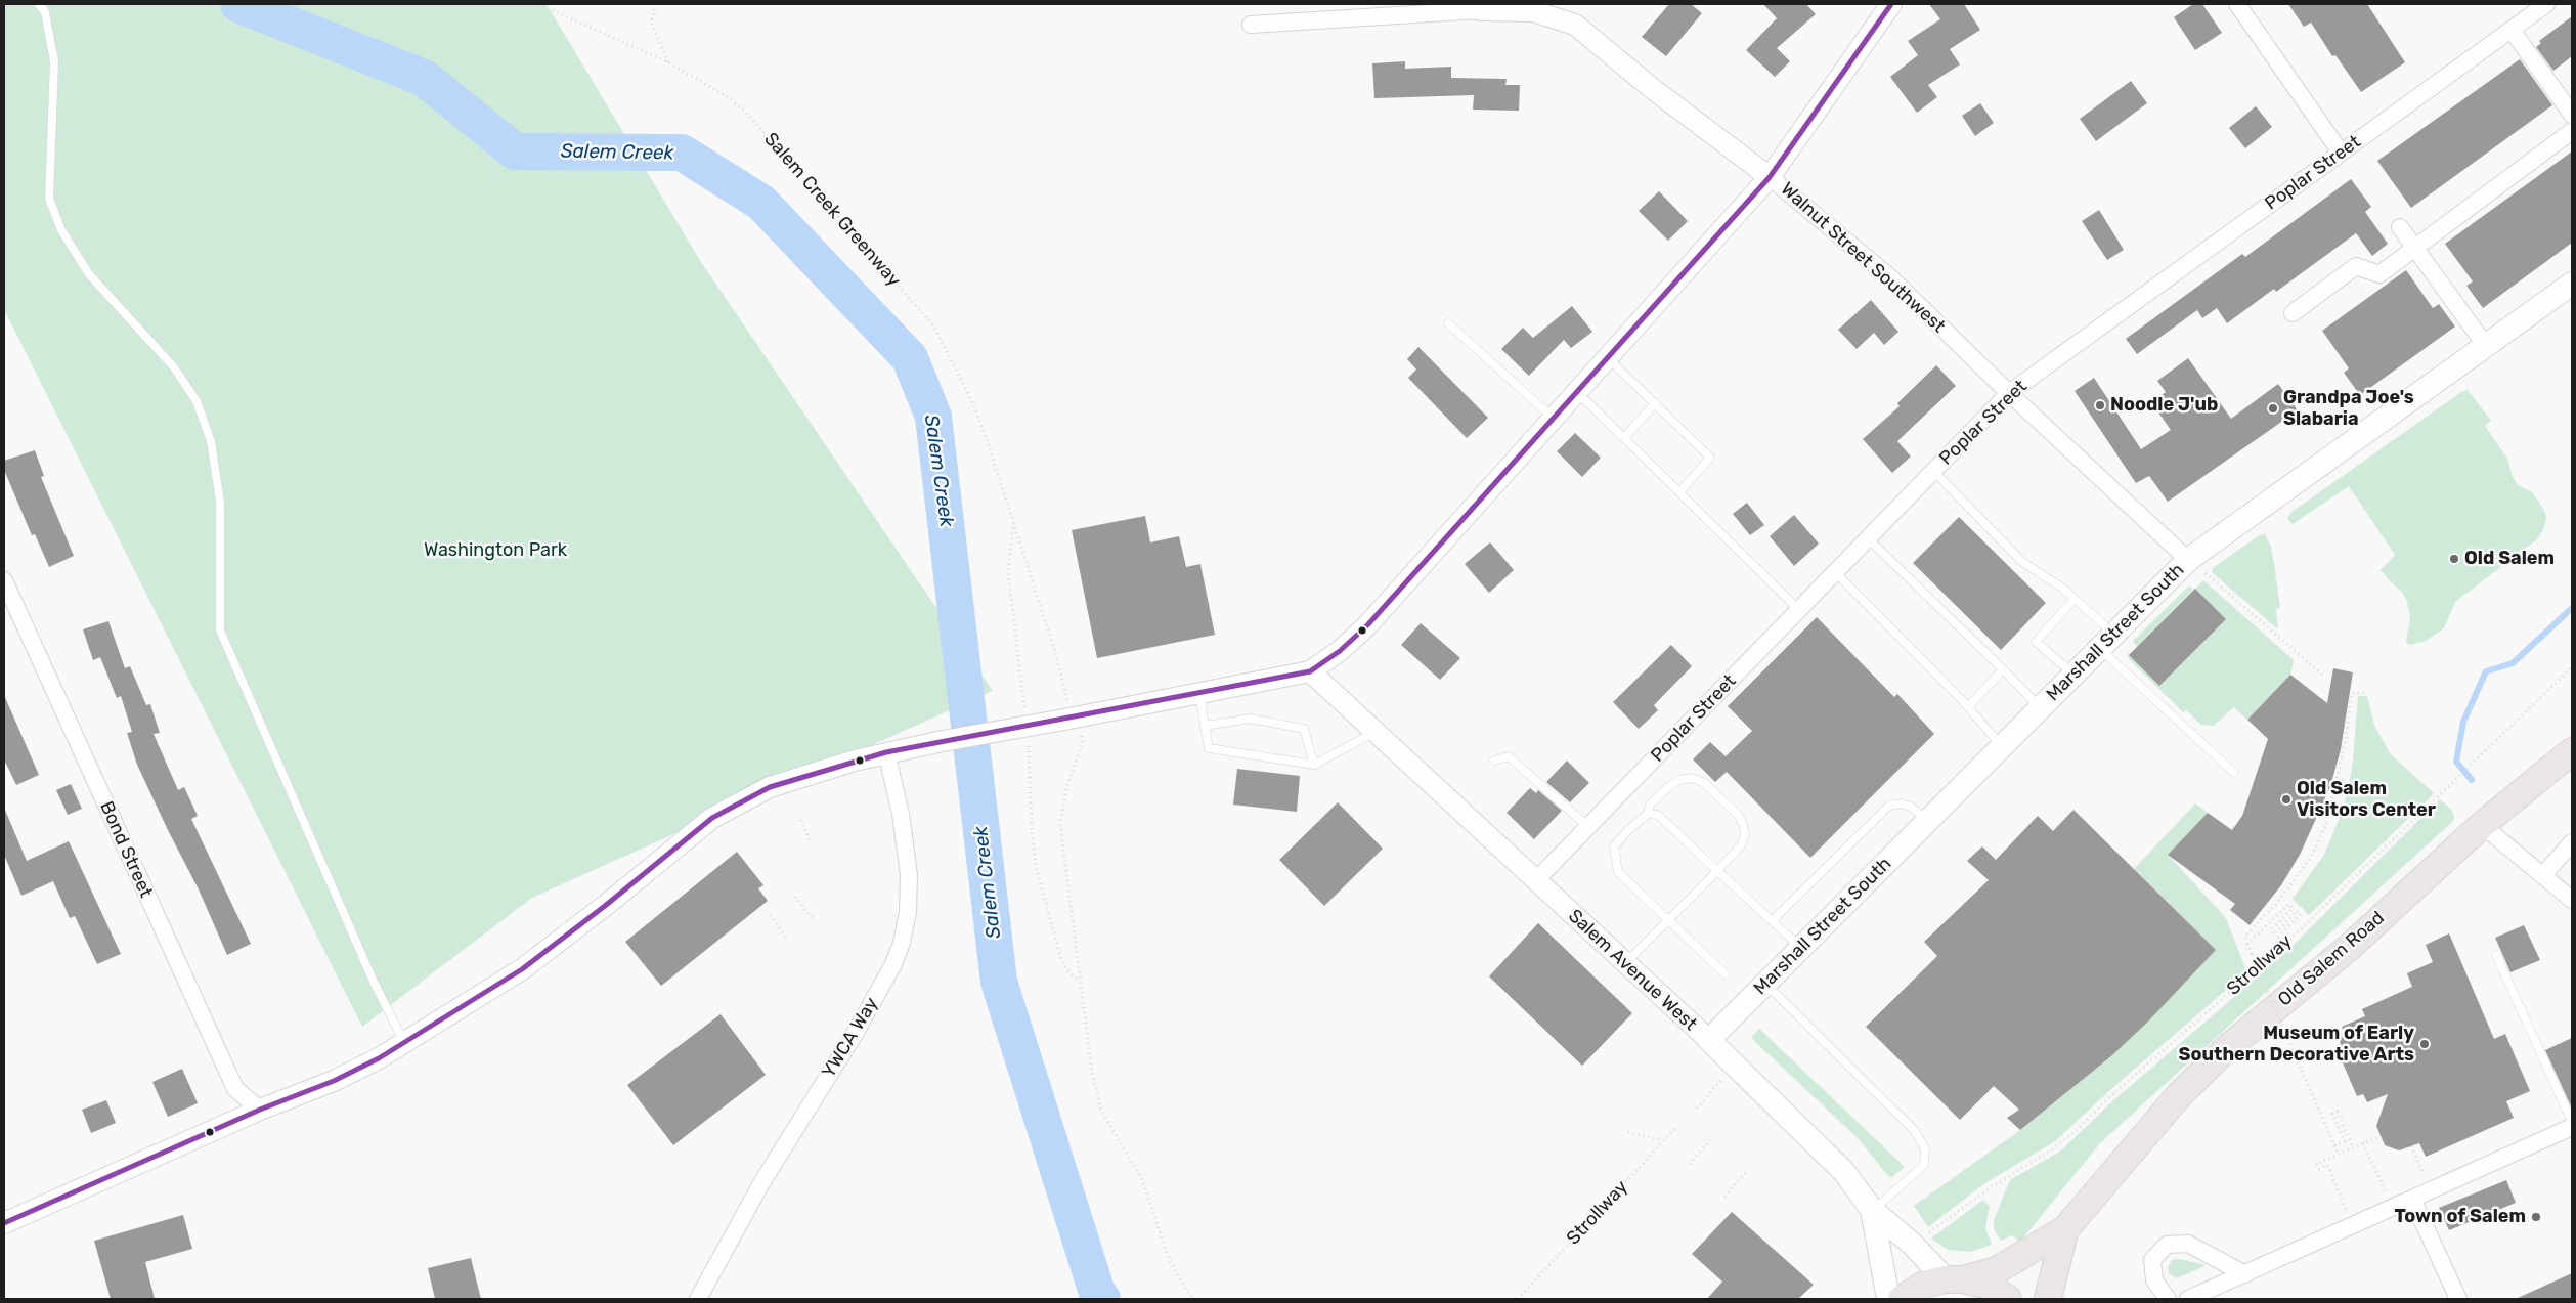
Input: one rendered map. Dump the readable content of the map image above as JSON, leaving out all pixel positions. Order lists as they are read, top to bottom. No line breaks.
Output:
{"streets":{"main road":["Marshall Street South","Old Salem Road","Salem Avenue West"],"street":["Poplar Street","Walnut Street Southwest","Bond Street","YWCA Way"],"path":["Salem Creek Greenway","Strollway"]},"crossings":[["Poplar Street","Walnut Street Southwest"],["Poplar Street","Salem Avenue West"],["Walnut Street Southwest","Marshall Street South"],["Marshall Street South","Salem Avenue West"],["Old Salem Road","Salem Avenue West"]],"water":["Salem Creek"],"parks":["Washington Park"],"places":["Noodle J'ub","Grandpa Joe's Slabaria","Old Salem","Old Salem Visitors Center","Museum of Early Southern Decorative Arts","Town of Salem"]}
